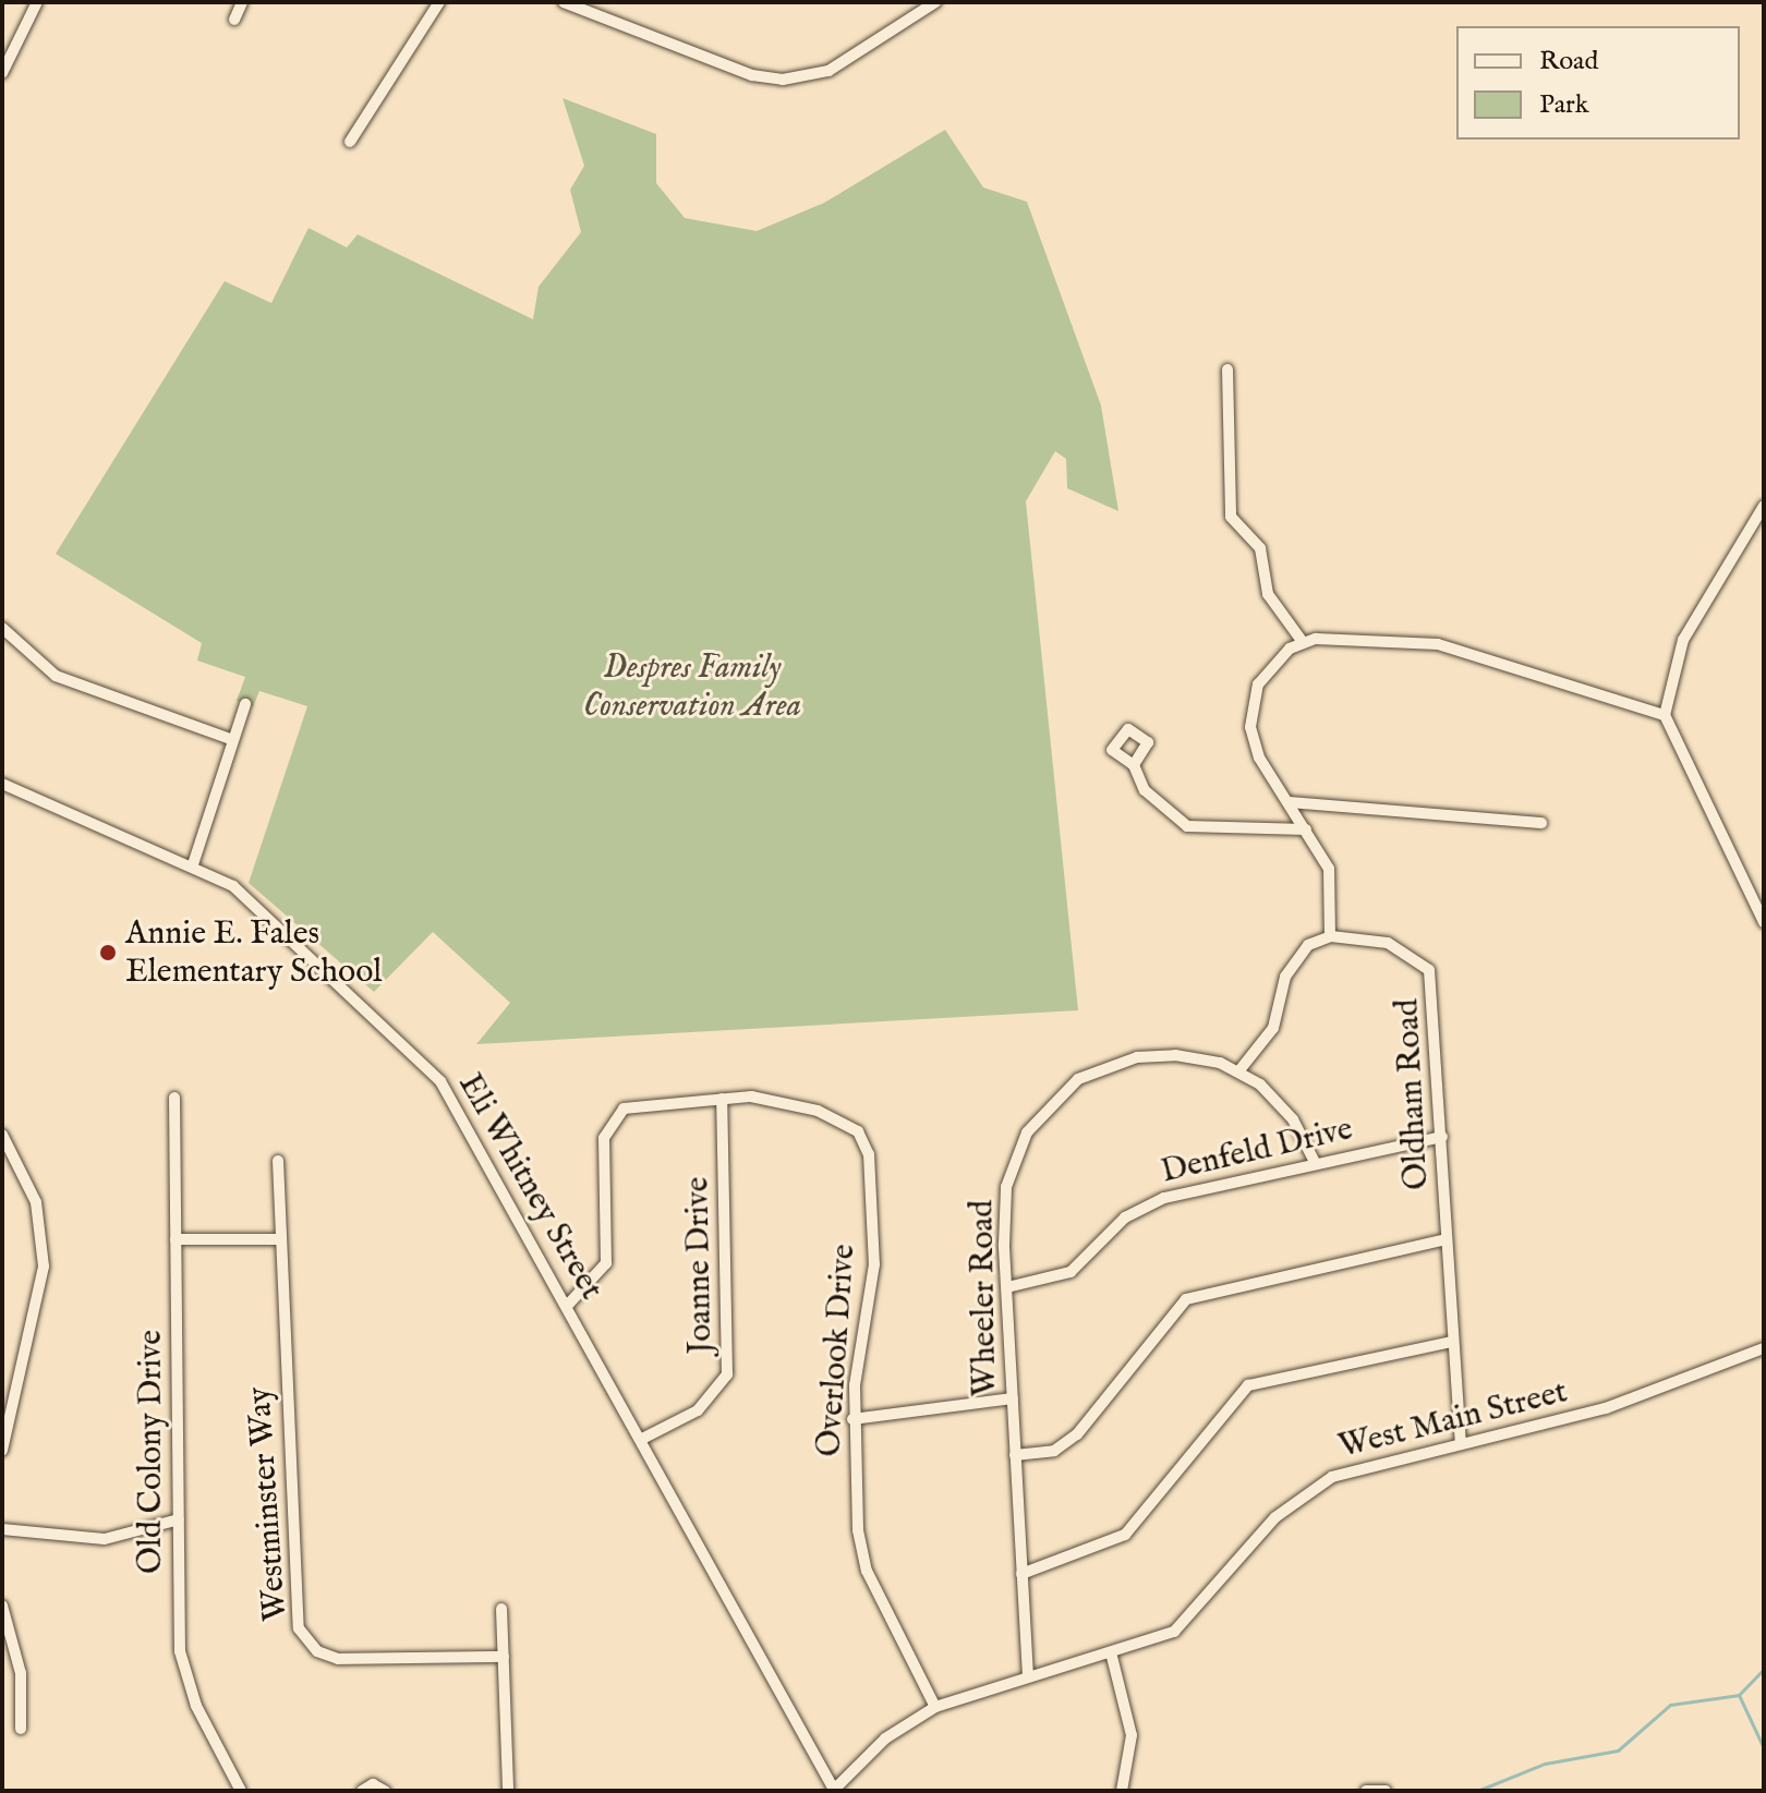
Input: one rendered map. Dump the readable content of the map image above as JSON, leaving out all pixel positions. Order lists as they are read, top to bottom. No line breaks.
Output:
{"streets":{"street":["Oldham Road","Denfeld Drive","Eli Whitney Street","Joanne Drive","Wheeler Road","Overlook Drive","West Main Street","Old Colony Drive","Westminster Way"]},"crossings":[["Oldham Road","Denfeld Drive"],["Oldham Road","West Main Street"],["Denfeld Drive","Wheeler Road"],["Eli Whitney Street","Joanne Drive"],["Eli Whitney Street","Overlook Drive"],["Eli Whitney Street","West Main Street"],["Joanne Drive","Overlook Drive"],["Wheeler Road","West Main Street"],["Overlook Drive","West Main Street"]],"parks":["Despres Family Conservation Area"],"places":["Annie E. Fales Elementary School"],"legend":["Road","Park"]}
